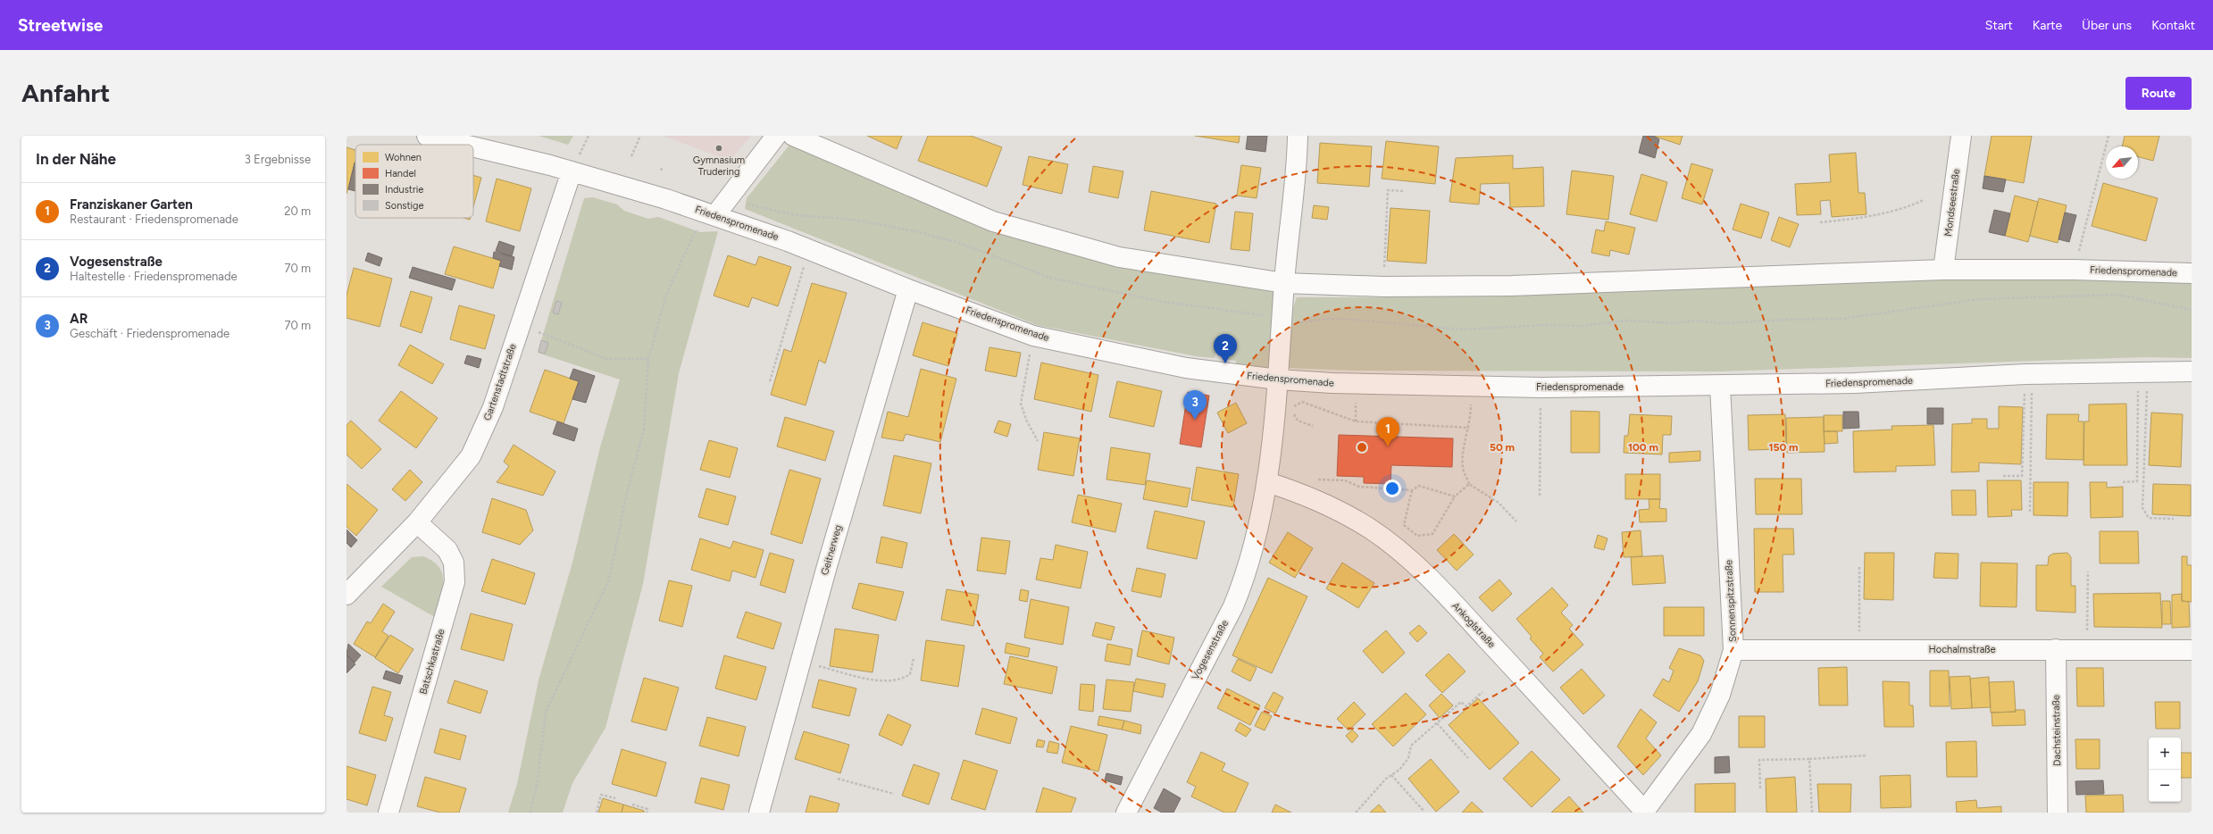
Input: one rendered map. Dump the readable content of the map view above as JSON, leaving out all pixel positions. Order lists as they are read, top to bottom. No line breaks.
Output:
{"streets":{"street":["Mondseestraße","Friedenspromenade","Gartenstadtstraße","Geitnerweg","Sonnenspitzstraße","Ankoglstraße","Hochalmstraße","Vogesenstraße","Batschkastraße","Dachsteinstraße"]},"crossings":[["Mondseestraße","Friedenspromenade"],["Friedenspromenade","Gartenstadtstraße"],["Friedenspromenade","Geitnerweg"],["Friedenspromenade","Sonnenspitzstraße"],["Friedenspromenade","Vogesenstraße"],["Gartenstadtstraße","Batschkastraße"],["Sonnenspitzstraße","Ankoglstraße"],["Sonnenspitzstraße","Hochalmstraße"],["Ankoglstraße","Vogesenstraße"],["Hochalmstraße","Dachsteinstraße"]],"places":["Gymnasium Trudering"],"legend":["Wohnen","Handel","Industrie","Sonstige"],"north":"bottom left","page":{"header":"Streetwise","nav":["Start","Karte","Über uns","Kontakt"],"buttons":"Route","title":"Anfahrt","heading":["In der Nähe","3 Ergebnisse"],"list":[{"mark":"1","name":"Franziskaner Garten","note":"Restaurant · Friedenspromenade","value":"20 m"},{"mark":"2","name":"Vogesenstraße","note":"Haltestelle · Friedenspromenade","value":"70 m"},{"mark":"3","name":"AR","note":"Geschäft · Friedenspromenade","value":"70 m"}],"pins":["2","3","1"],"map_buttons":["+","−"]},"rings":["50 m","100 m","150 m"]}
